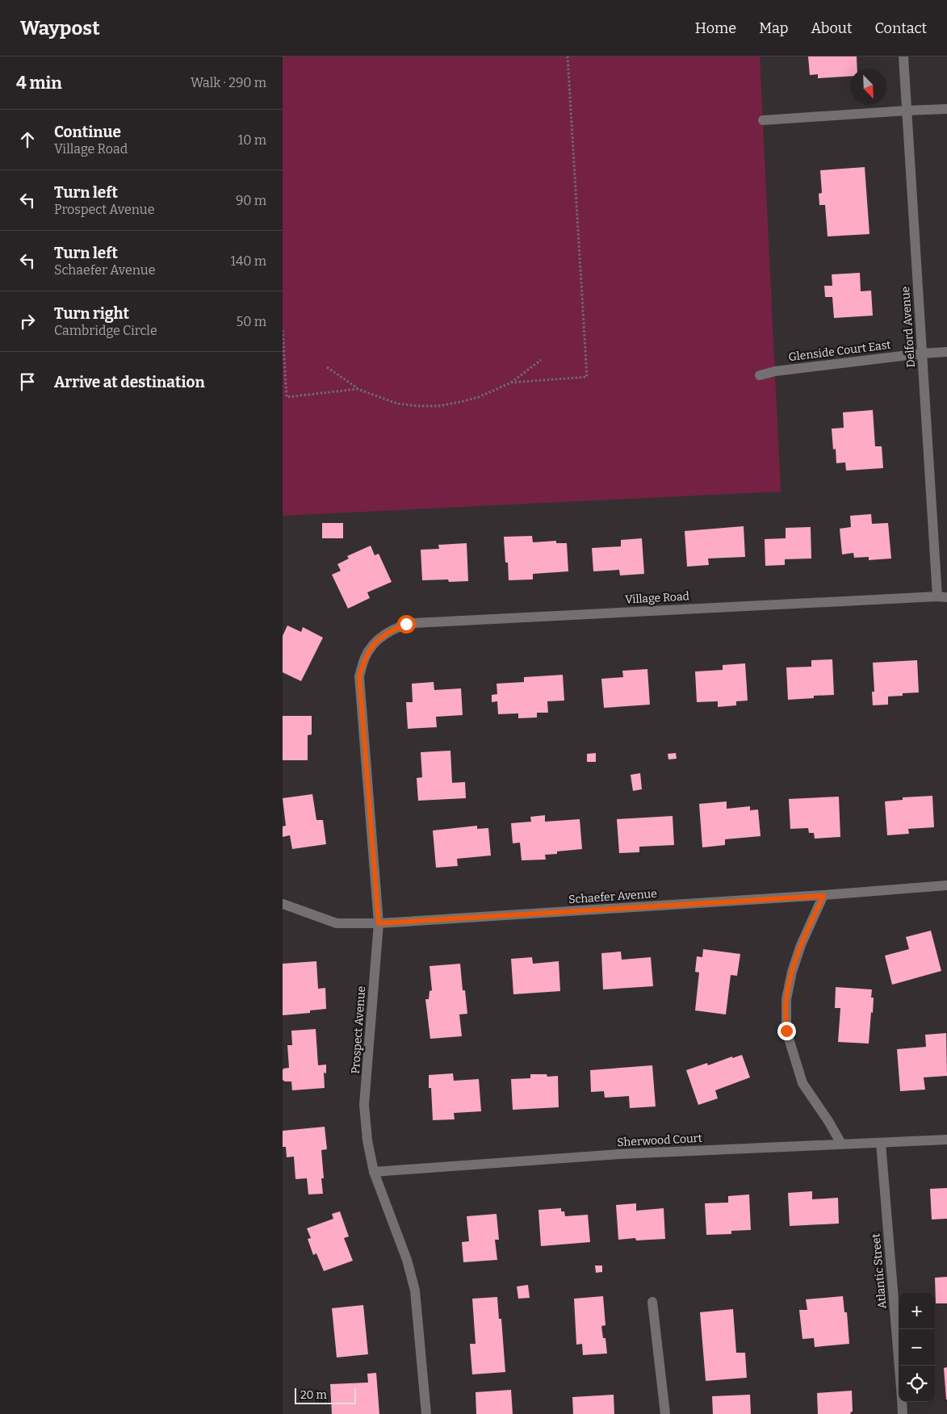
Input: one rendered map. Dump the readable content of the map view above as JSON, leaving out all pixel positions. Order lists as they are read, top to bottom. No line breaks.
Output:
{"streets":{"street":["Delford Avenue","Glenside Court East","Village Road","Schaefer Avenue","Prospect Avenue","Sherwood Court","Atlantic Street"]},"crossings":[["Delford Avenue","Glenside Court East"],["Delford Avenue","Village Road"],["Village Road","Prospect Avenue"],["Schaefer Avenue","Prospect Avenue"],["Prospect Avenue","Sherwood Court"],["Sherwood Court","Atlantic Street"]],"scale_bar":"20 m","north":"bottom right","page":{"header":"Waypost","nav":["Home","Map","About","Contact"],"heading":["4 min","Walk · 290 m"],"list":[["Continue","Village Road","10 m"],["Turn left","Prospect Avenue","90 m"],["Turn left","Schaefer Avenue","140 m"],["Turn right","Cambridge Circle","50 m"],"Arrive at destination"],"map_buttons":["+","−"],"scale":"20 m"}}
